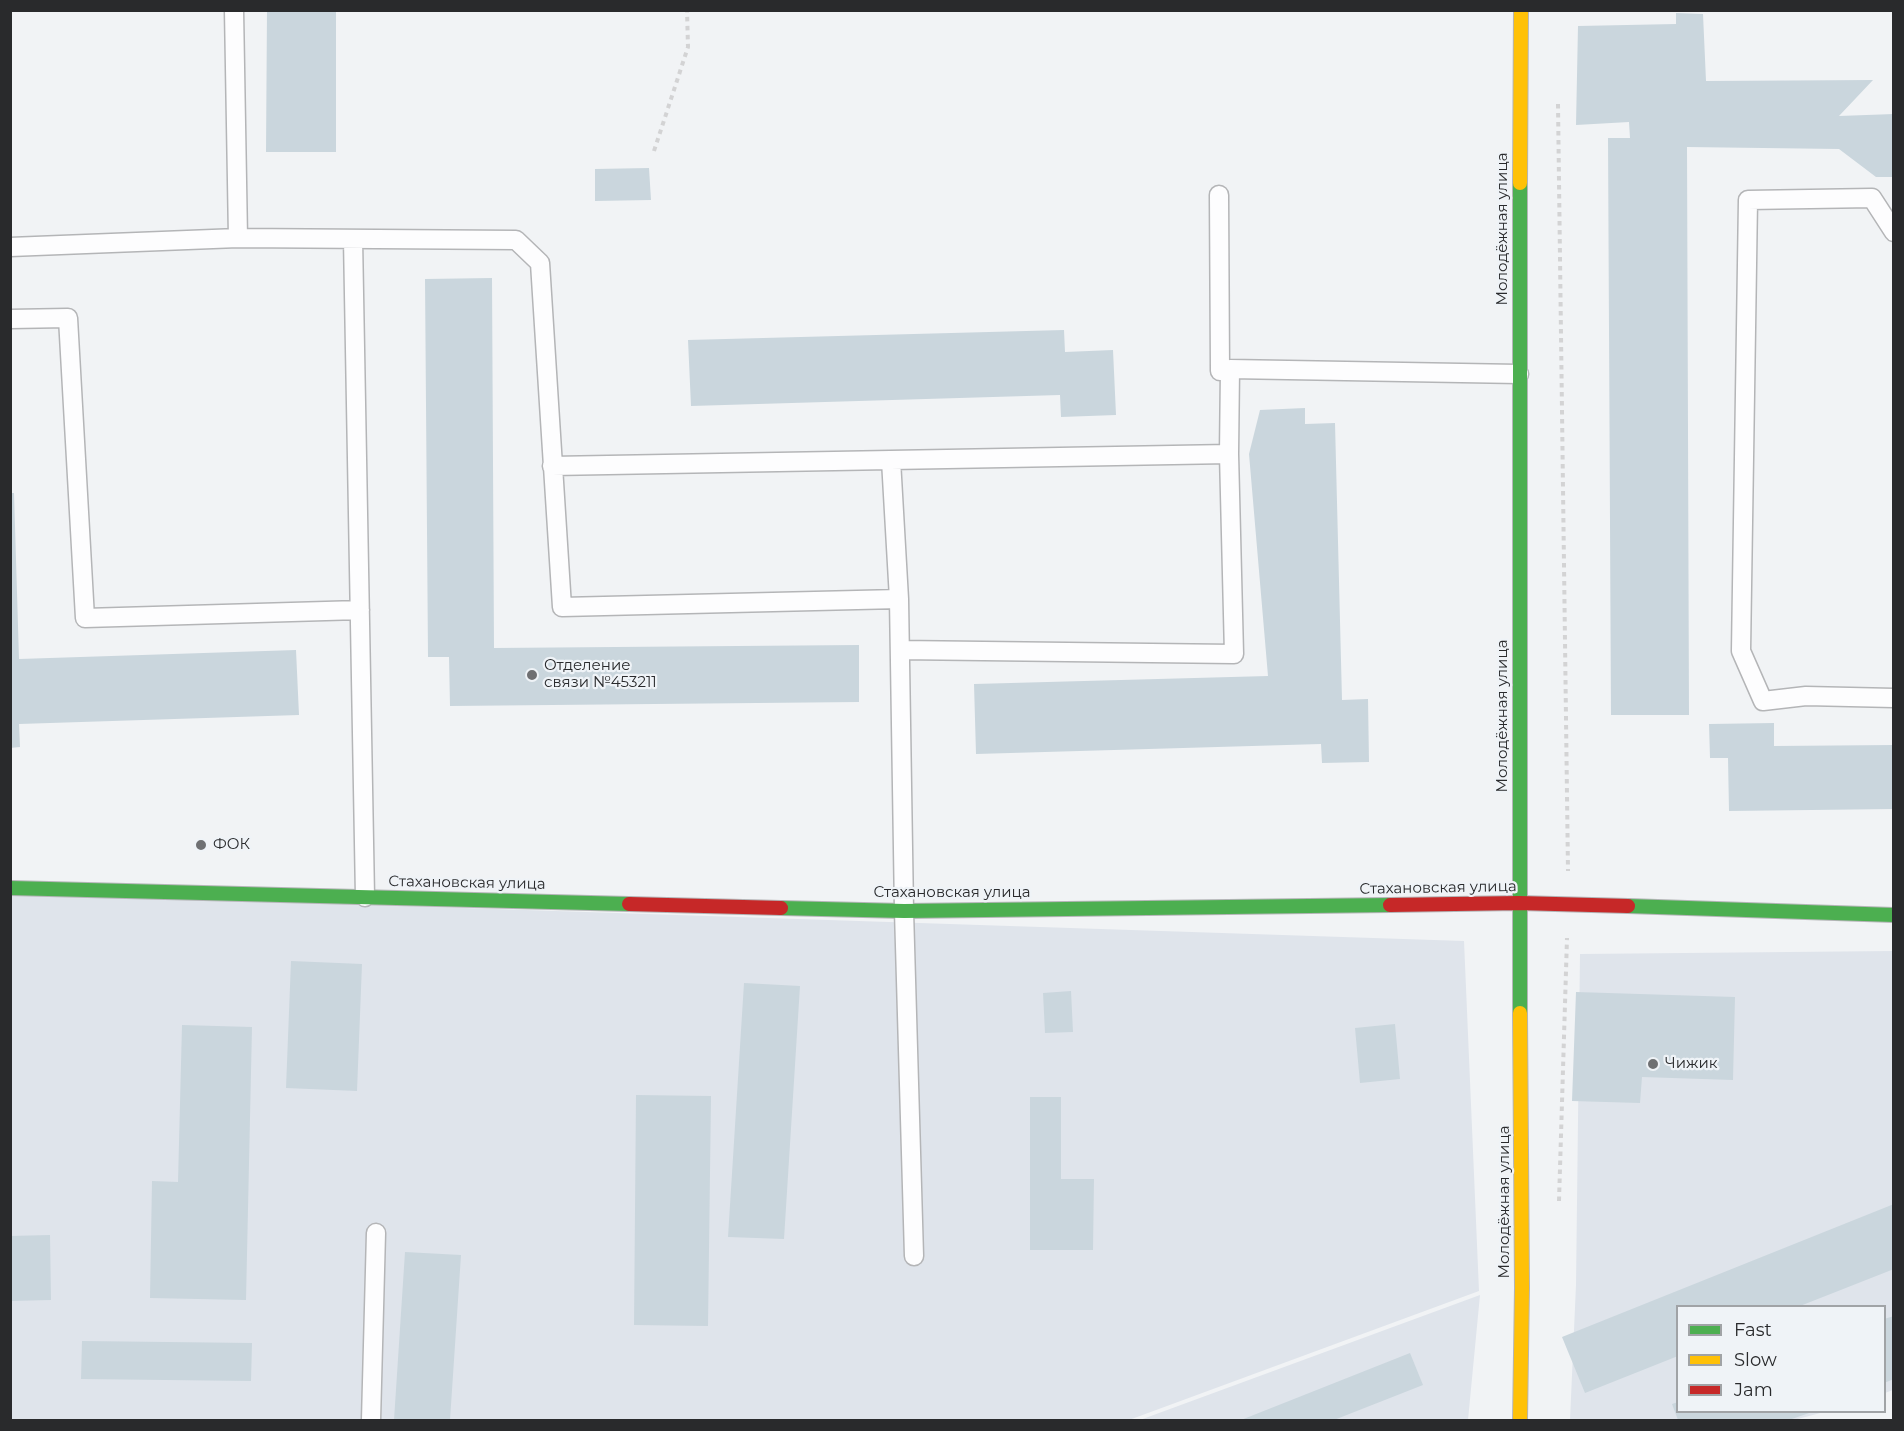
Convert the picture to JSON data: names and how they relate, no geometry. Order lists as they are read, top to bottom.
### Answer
{
  "streets": {
    "street": ["Молодёжная улица", "Стахановская улица"]
  },
  "crossings": [
    ["Молодёжная улица", "Стахановская улица"]
  ],
  "places": ["Отделение связи №453211", "ФОК", "Чижик"],
  "legend": ["Fast", "Slow", "Jam"]
}
